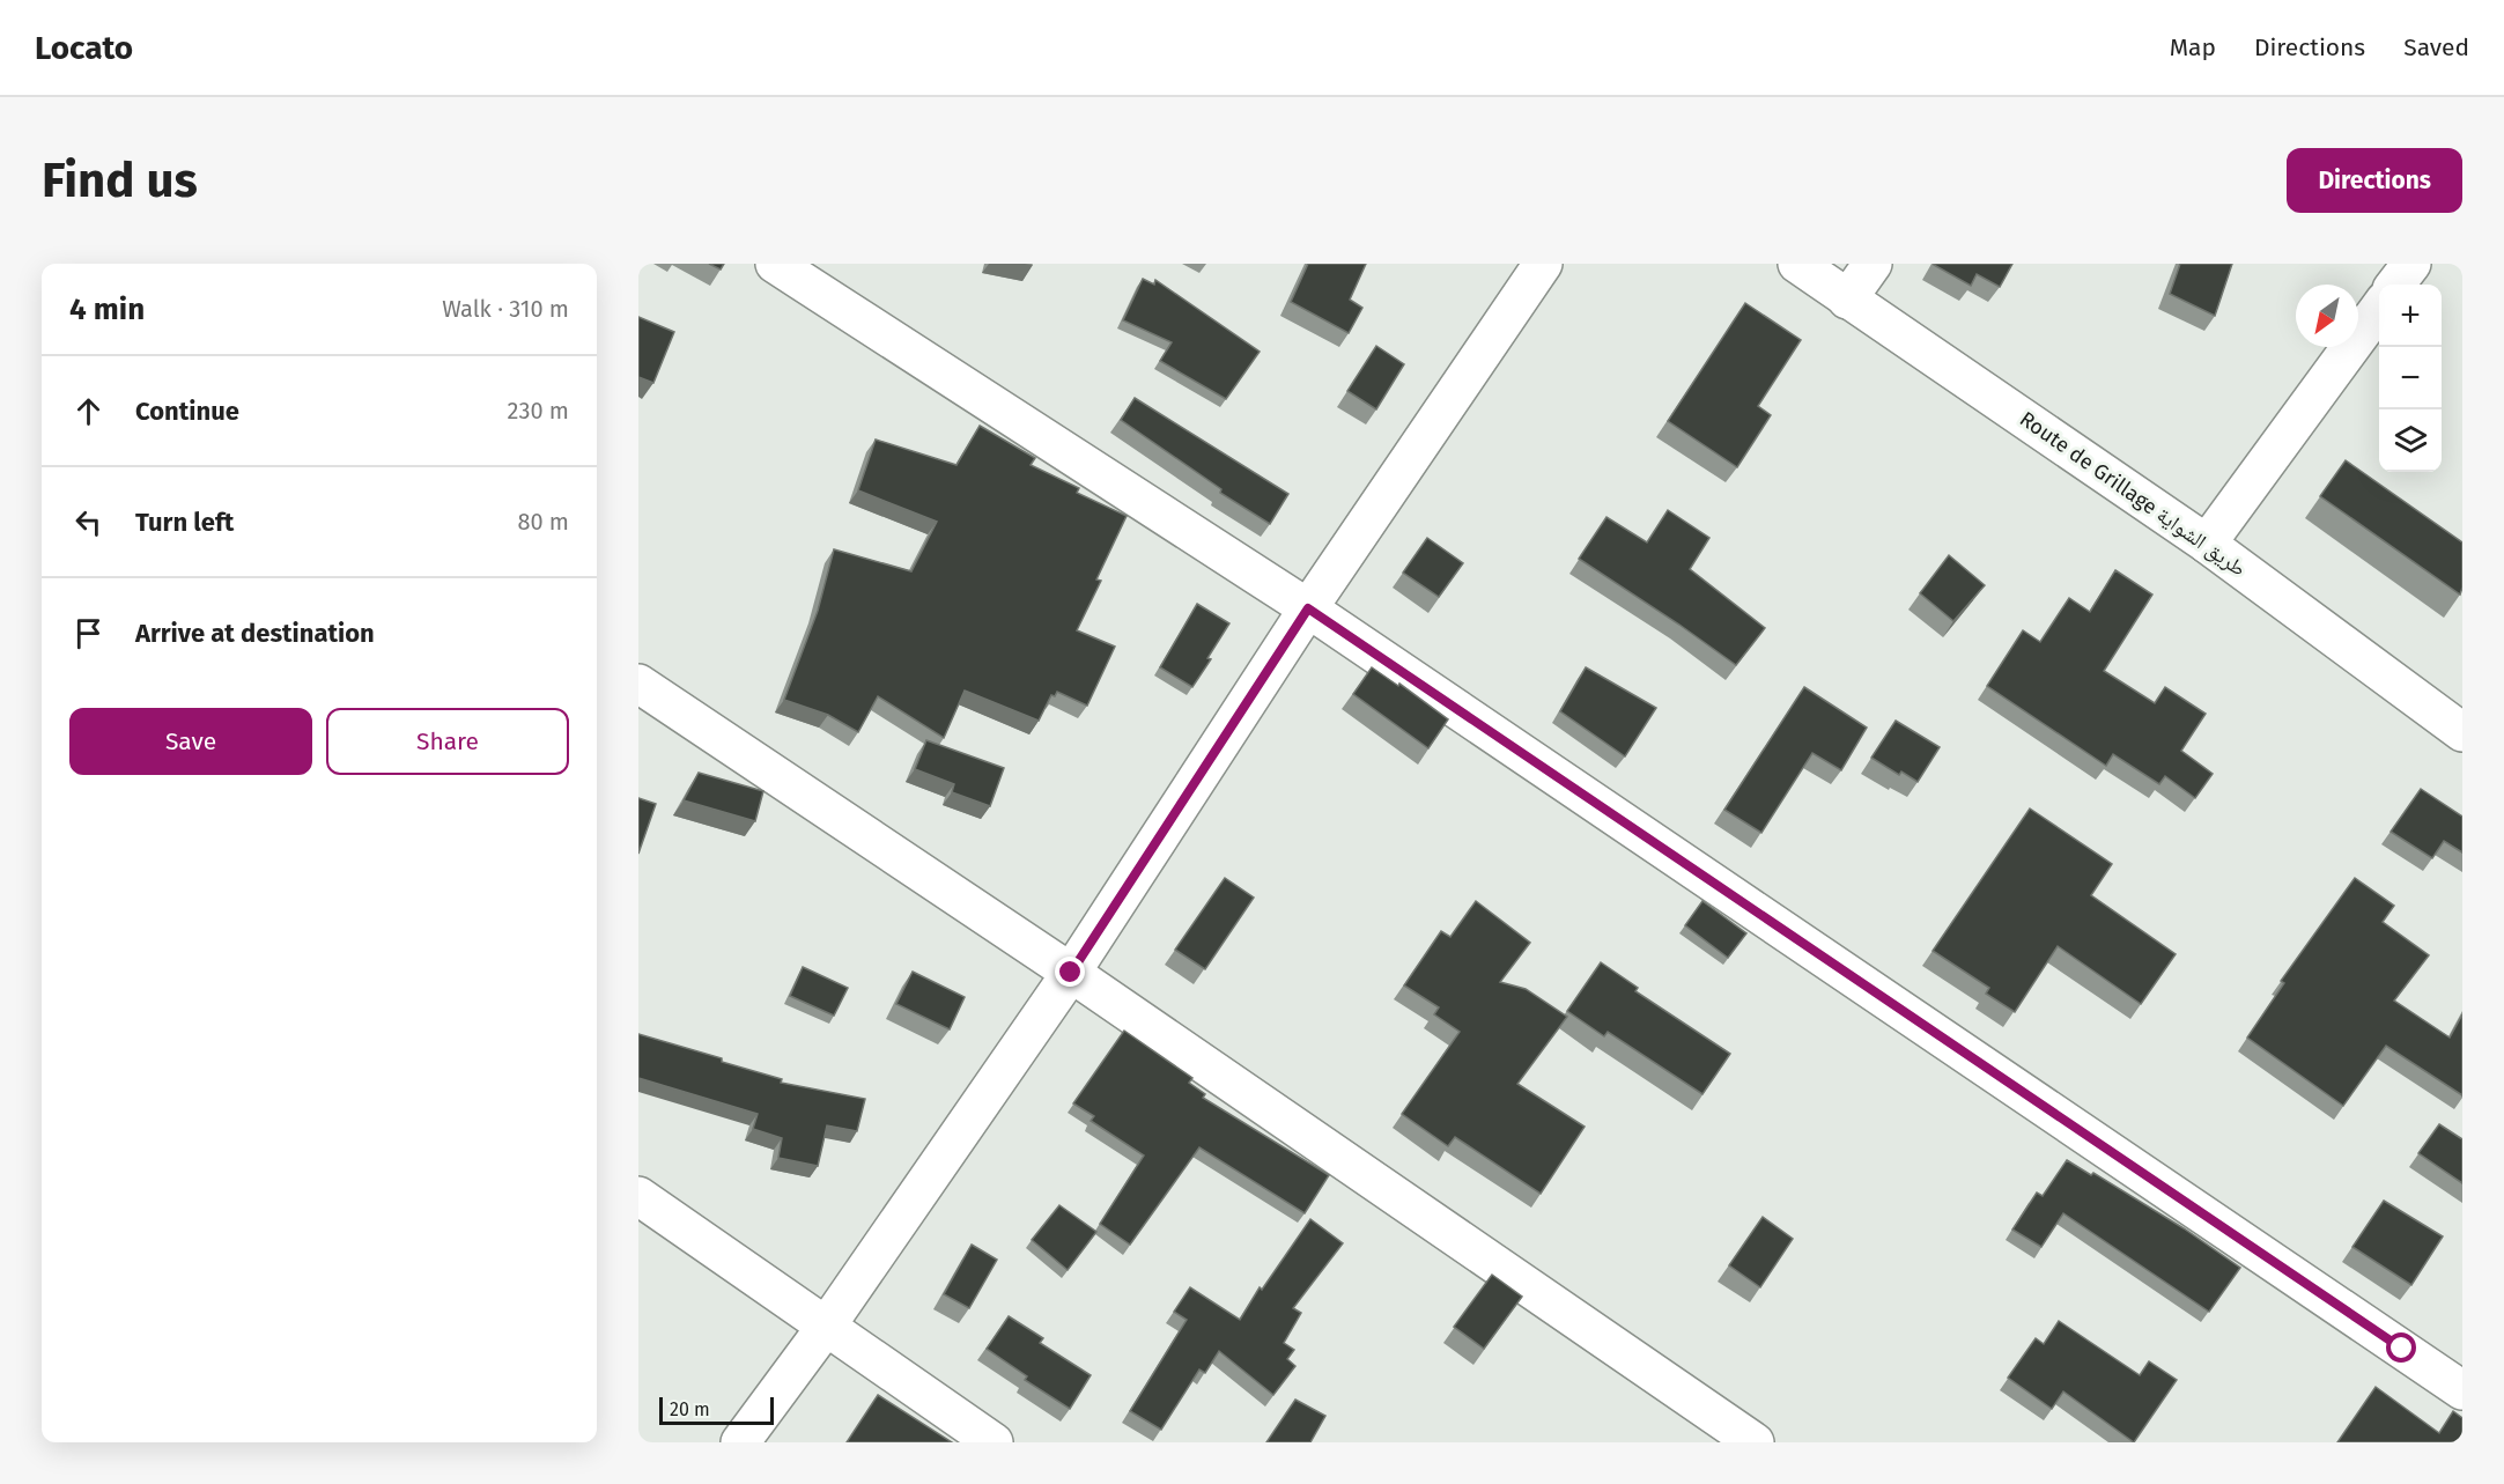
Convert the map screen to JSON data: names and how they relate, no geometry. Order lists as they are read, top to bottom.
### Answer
{
  "streets": {
    "street": ["Route de Grillage طريق الشواية"]
  },
  "scale_bar": "20 m",
  "north": "bottom left",
  "page": {
    "header": "Locato",
    "nav": ["Map", "Directions", "Saved"],
    "buttons": [
      "Directions",
      ["Save", "Share"]
    ],
    "title": "Find us",
    "heading": ["4 min", "Walk · 310 m"],
    "map_buttons": ["+", "−"],
    "list": [
      ["Continue", "230 m"],
      ["Turn left", "80 m"],
      "Arrive at destination"
    ],
    "scale": "20 m"
  }
}
